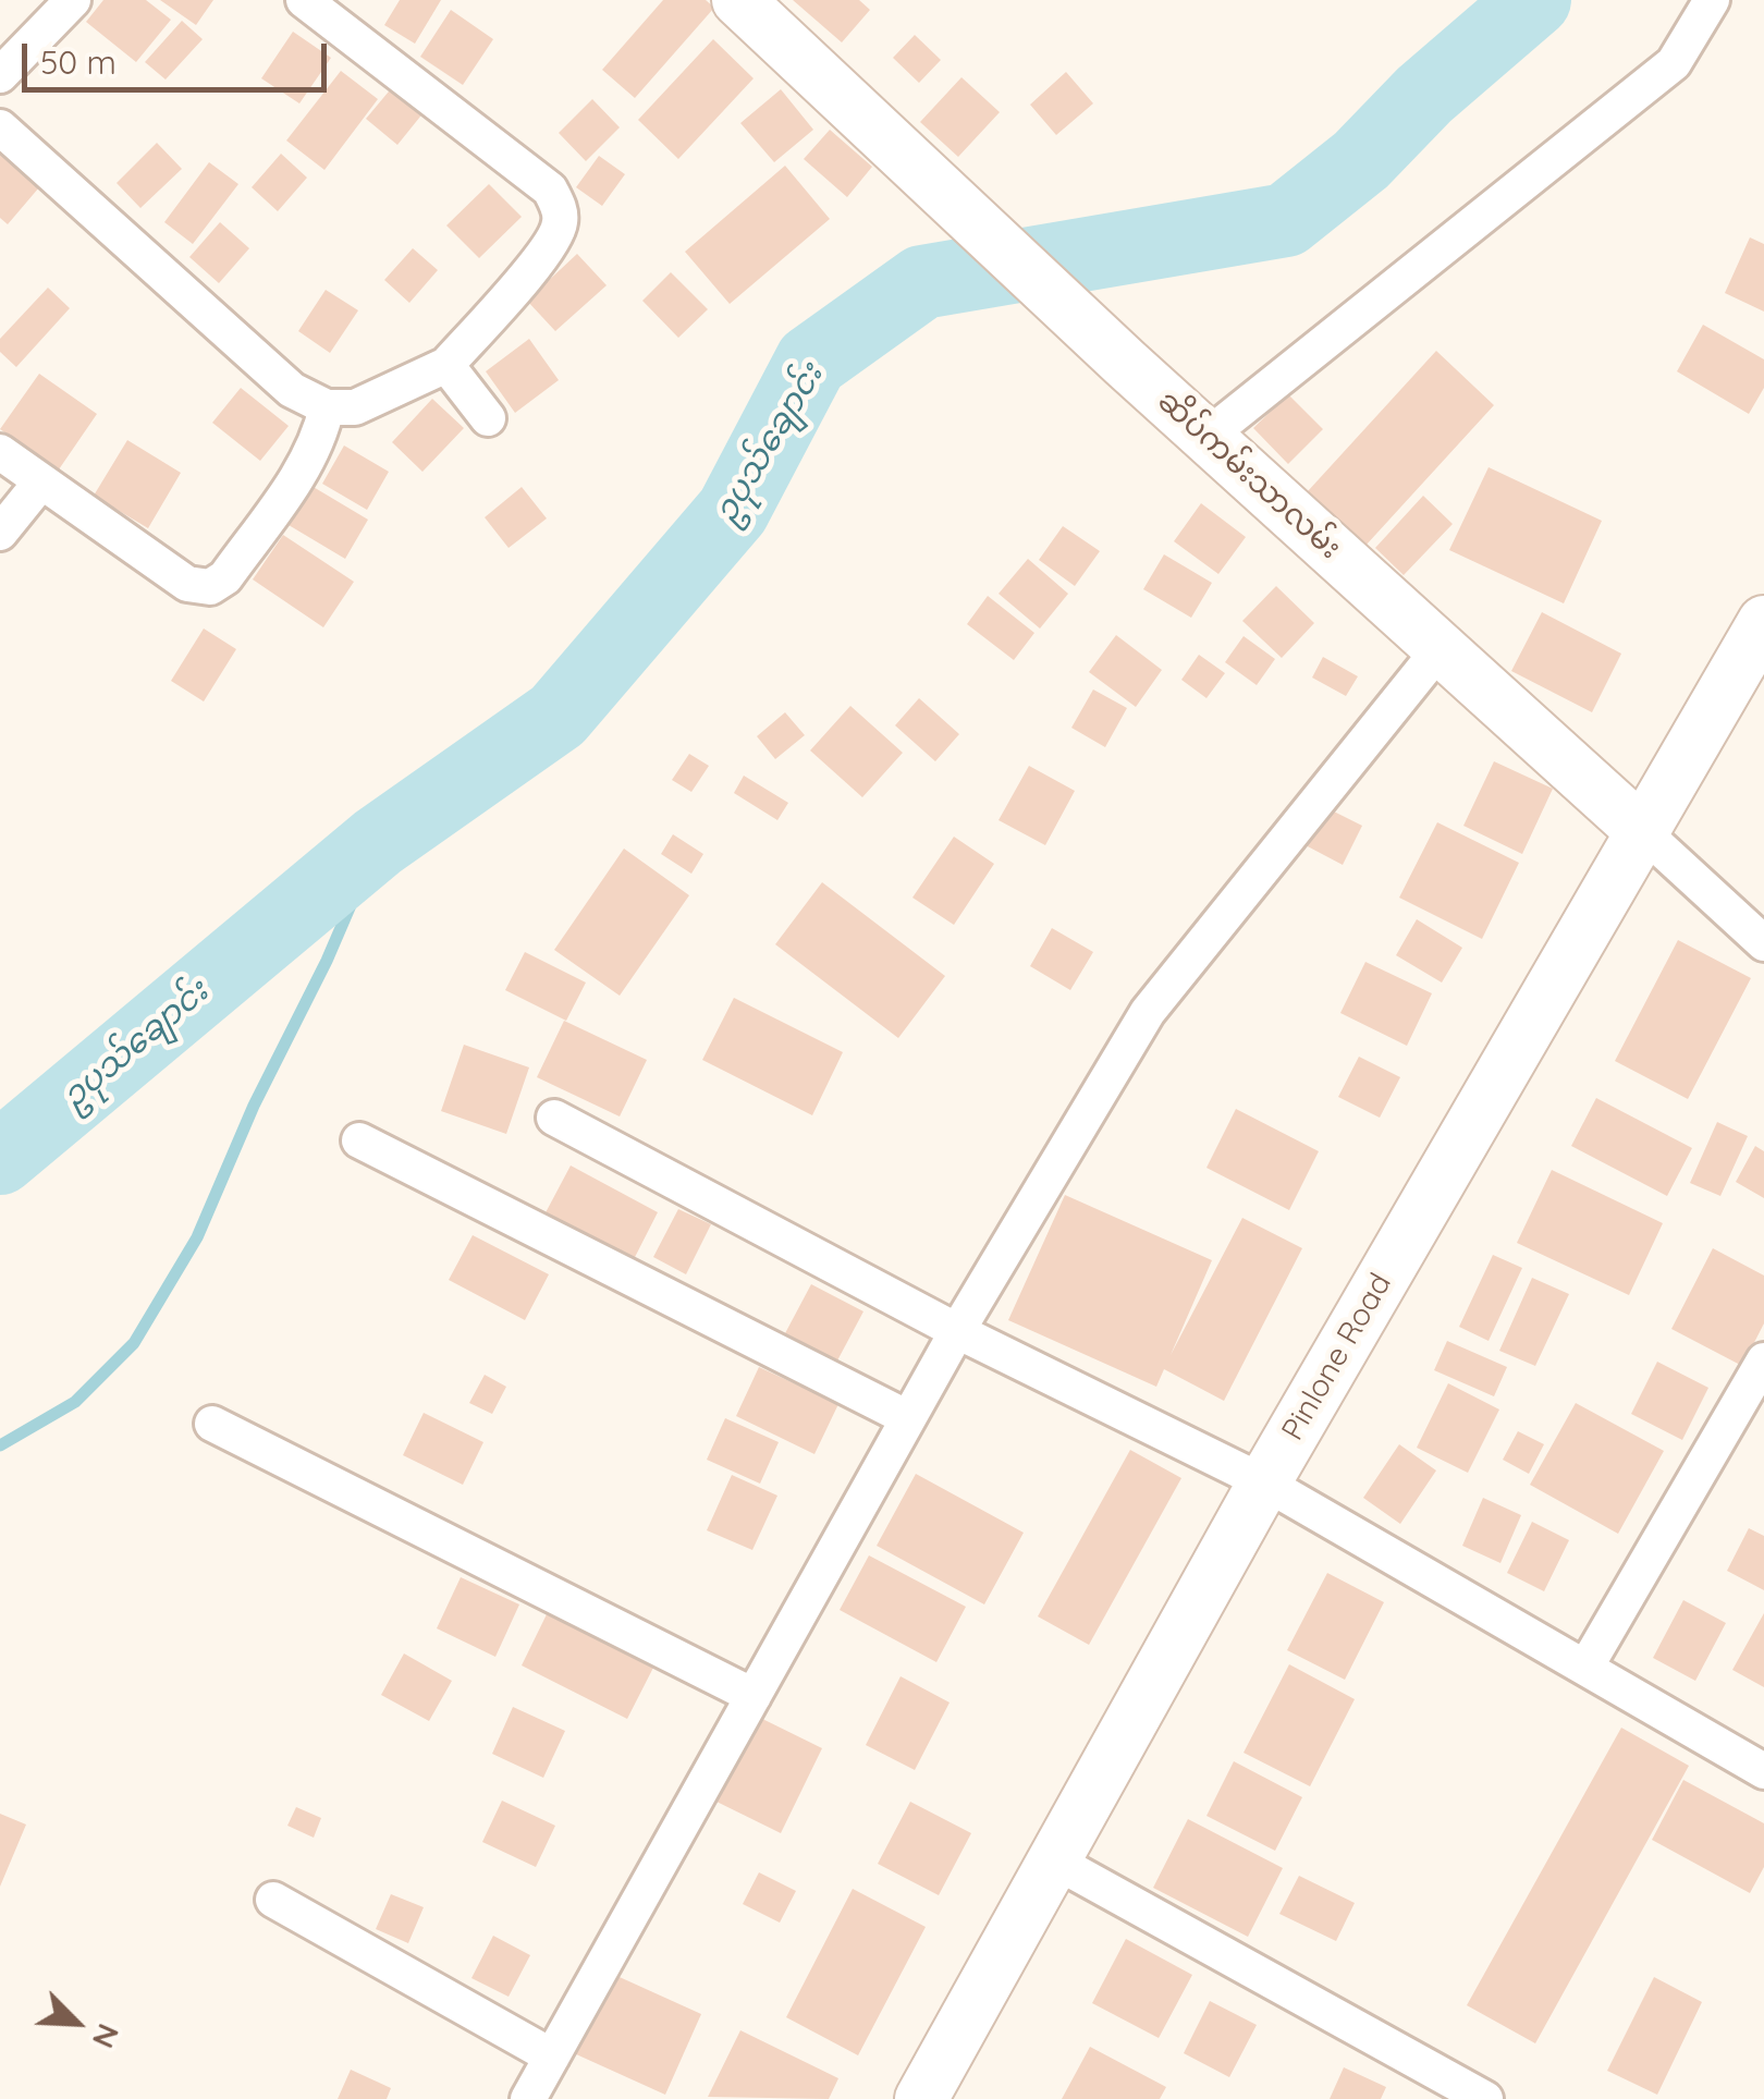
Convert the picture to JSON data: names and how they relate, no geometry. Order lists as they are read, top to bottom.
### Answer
{
  "streets": {
    "street": ["ဆိပ်ကမ်းသာလမ်း", "Pinlone Road"]
  },
  "crossings": [
    ["ဆိပ်ကမ်းသာလမ်း", "Pinlone Road"]
  ],
  "water": ["ဥပုသ်ချောင်း"],
  "scale_bar": "50 m",
  "north": "bottom right"
}
